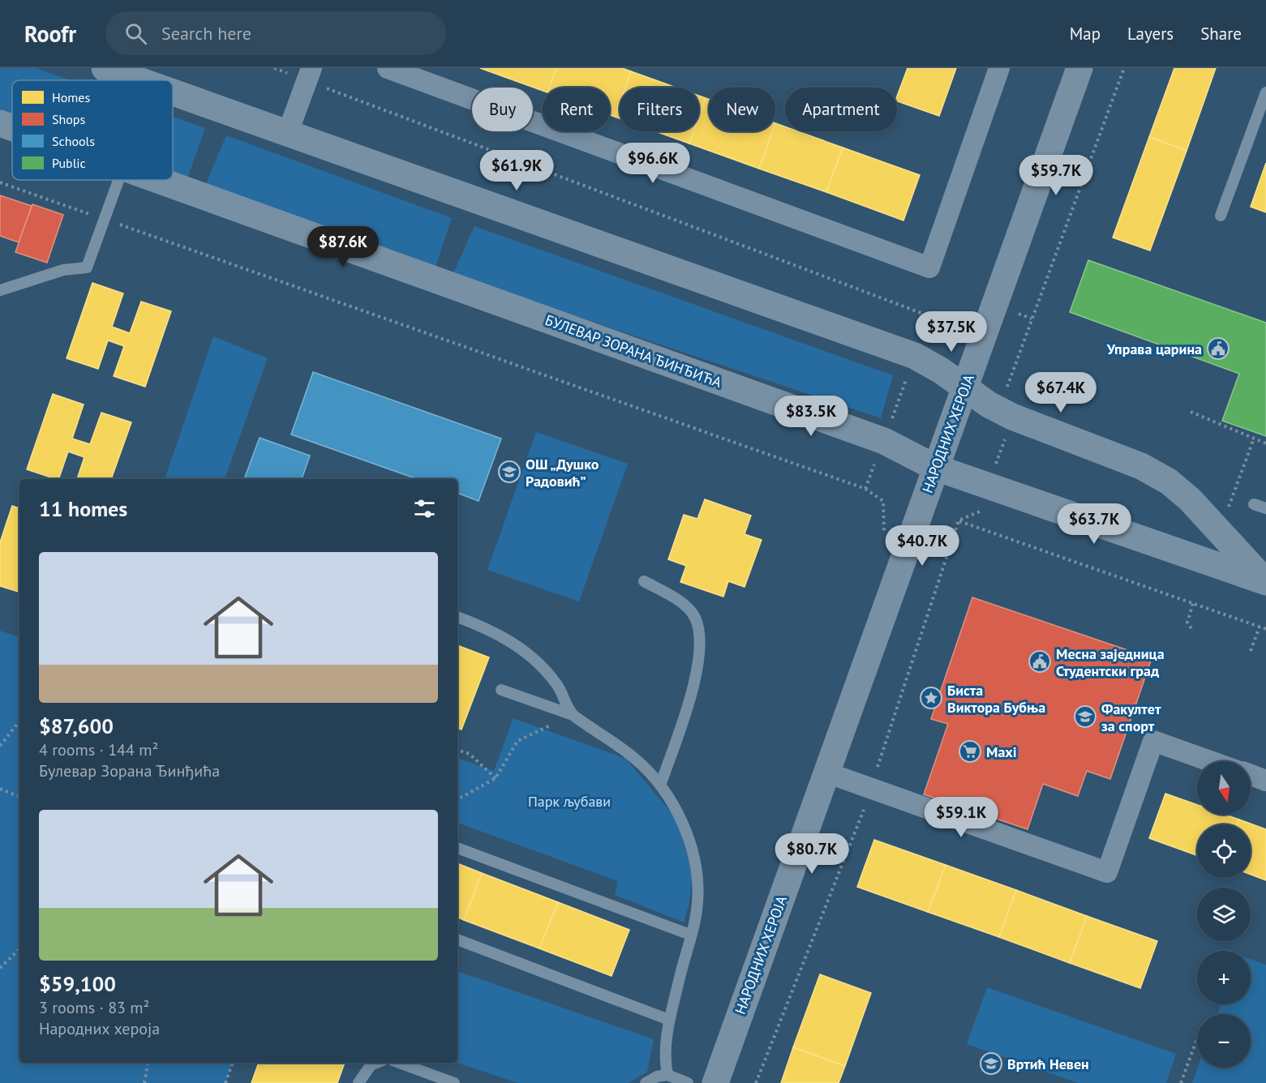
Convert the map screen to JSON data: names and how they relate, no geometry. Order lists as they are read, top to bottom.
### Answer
{
  "streets": {
    "street": ["БУЛЕВАР ЗОРАНА ЂИНЂИЋА", "НАРОДНИХ ХЕРОЈА"]
  },
  "crossings": [
    ["БУЛЕВАР ЗОРАНА ЂИНЂИЋА", "НАРОДНИХ ХЕРОЈА"]
  ],
  "parks": ["Парк љубави"],
  "places": {
    "public building": ["Управа царина", "Месна заједница Студентски град"],
    "school or university": ["ОШ „Душко Радовић”", "Факултет за спорт", "Вртић Невен"],
    "place": ["Биста Виктора Бубња"],
    "supermarket": ["Maxi"]
  },
  "legend": [
    "Homes",
    "Shops",
    "Schools",
    "Public"
  ],
  "north": "bottom",
  "page": {
    "header": "Roofr",
    "search": "Search here",
    "nav": ["Map", "Layers", "Share"],
    "chip": [
      "Buy",
      "Rent",
      "Filters",
      "New",
      "Apartment"
    ],
    "price": [
      "$96.6K",
      "$61.9K",
      "$59.7K",
      "$87.6K",
      "$37.5K",
      "$67.4K",
      "$83.5K",
      "$63.7K",
      "$40.7K",
      "$59.1K",
      "$80.7K"
    ],
    "heading": "11 homes",
    "list": [
      {
        "name": "$87,600",
        "note": "4 rooms · 144 m² · Булевар Зорана Ђинђића"
      },
      {
        "name": "$59,100",
        "note": "3 rooms · 83 m² · Народних хероја"
      }
    ],
    "map_buttons": ["+", "−"]
  }
}
